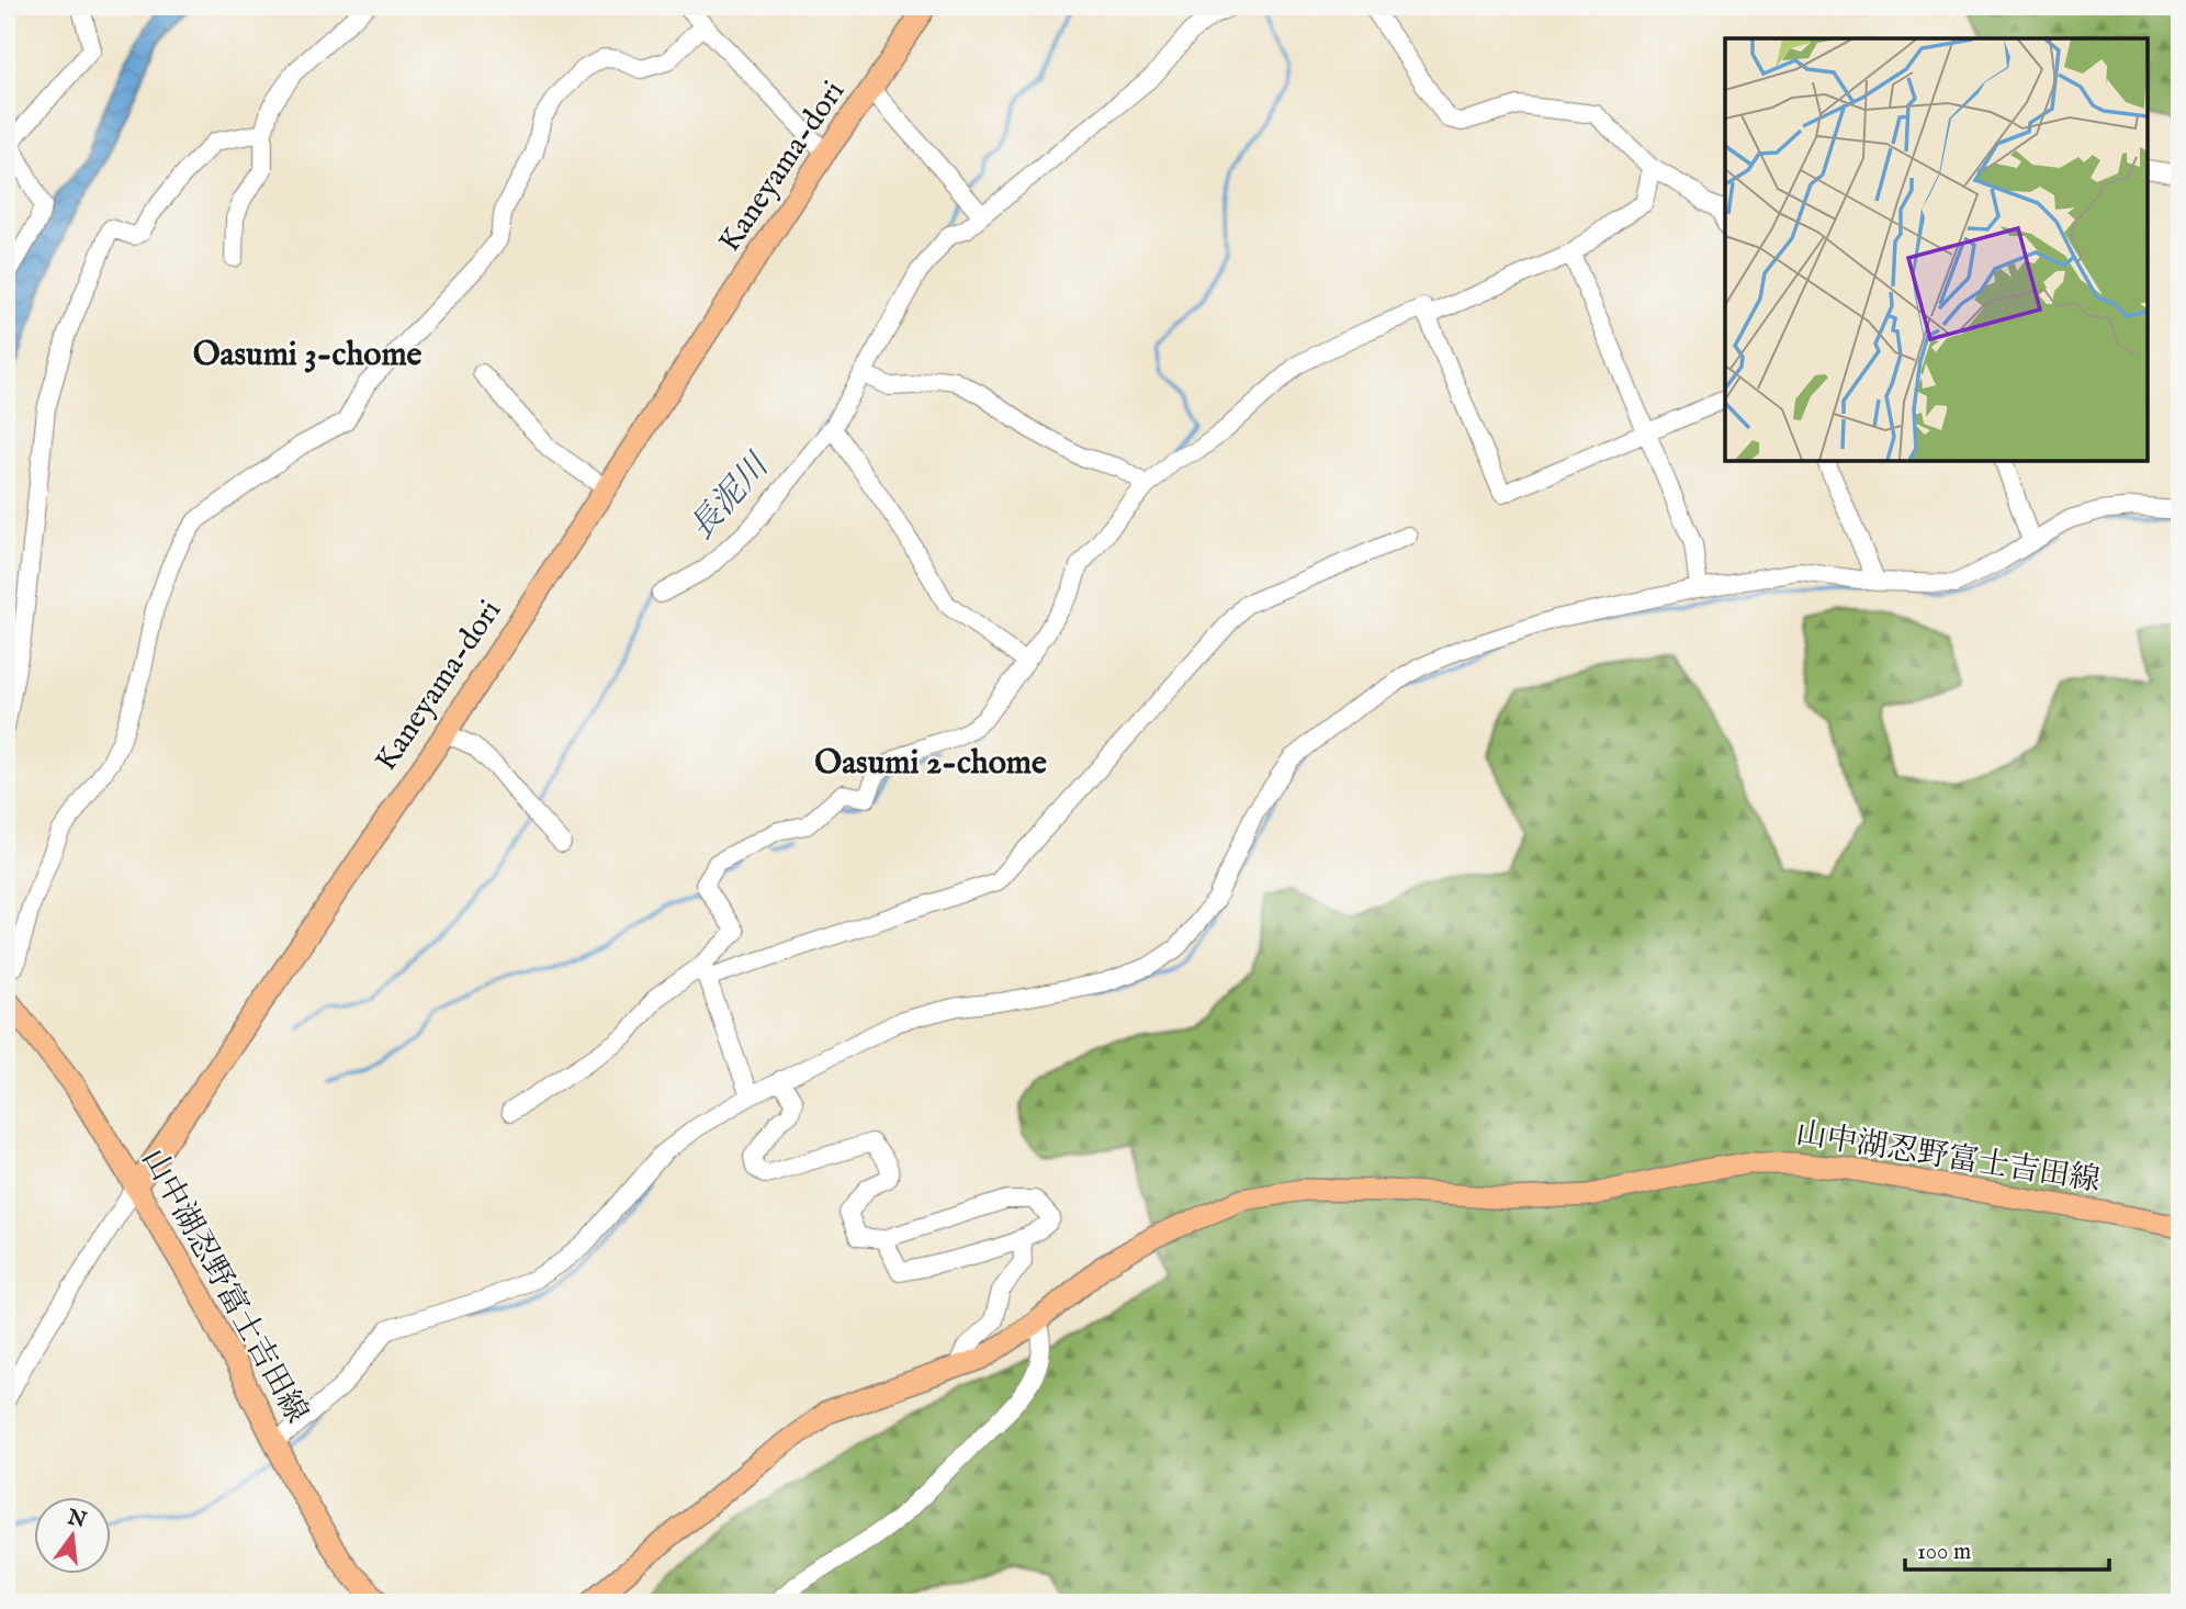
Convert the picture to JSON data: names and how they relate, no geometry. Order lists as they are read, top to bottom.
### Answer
{
  "streets": {
    "main road": ["Kaneyama-dori", "山中湖忍野富士吉田線"]
  },
  "crossings": [
    ["Kaneyama-dori", "山中湖忍野富士吉田線"]
  ],
  "districts": ["Oasumi 3-chome", "Oasumi 2-chome"],
  "water": ["長泥川"],
  "scale_bar": "100 m",
  "north": "top"
}
